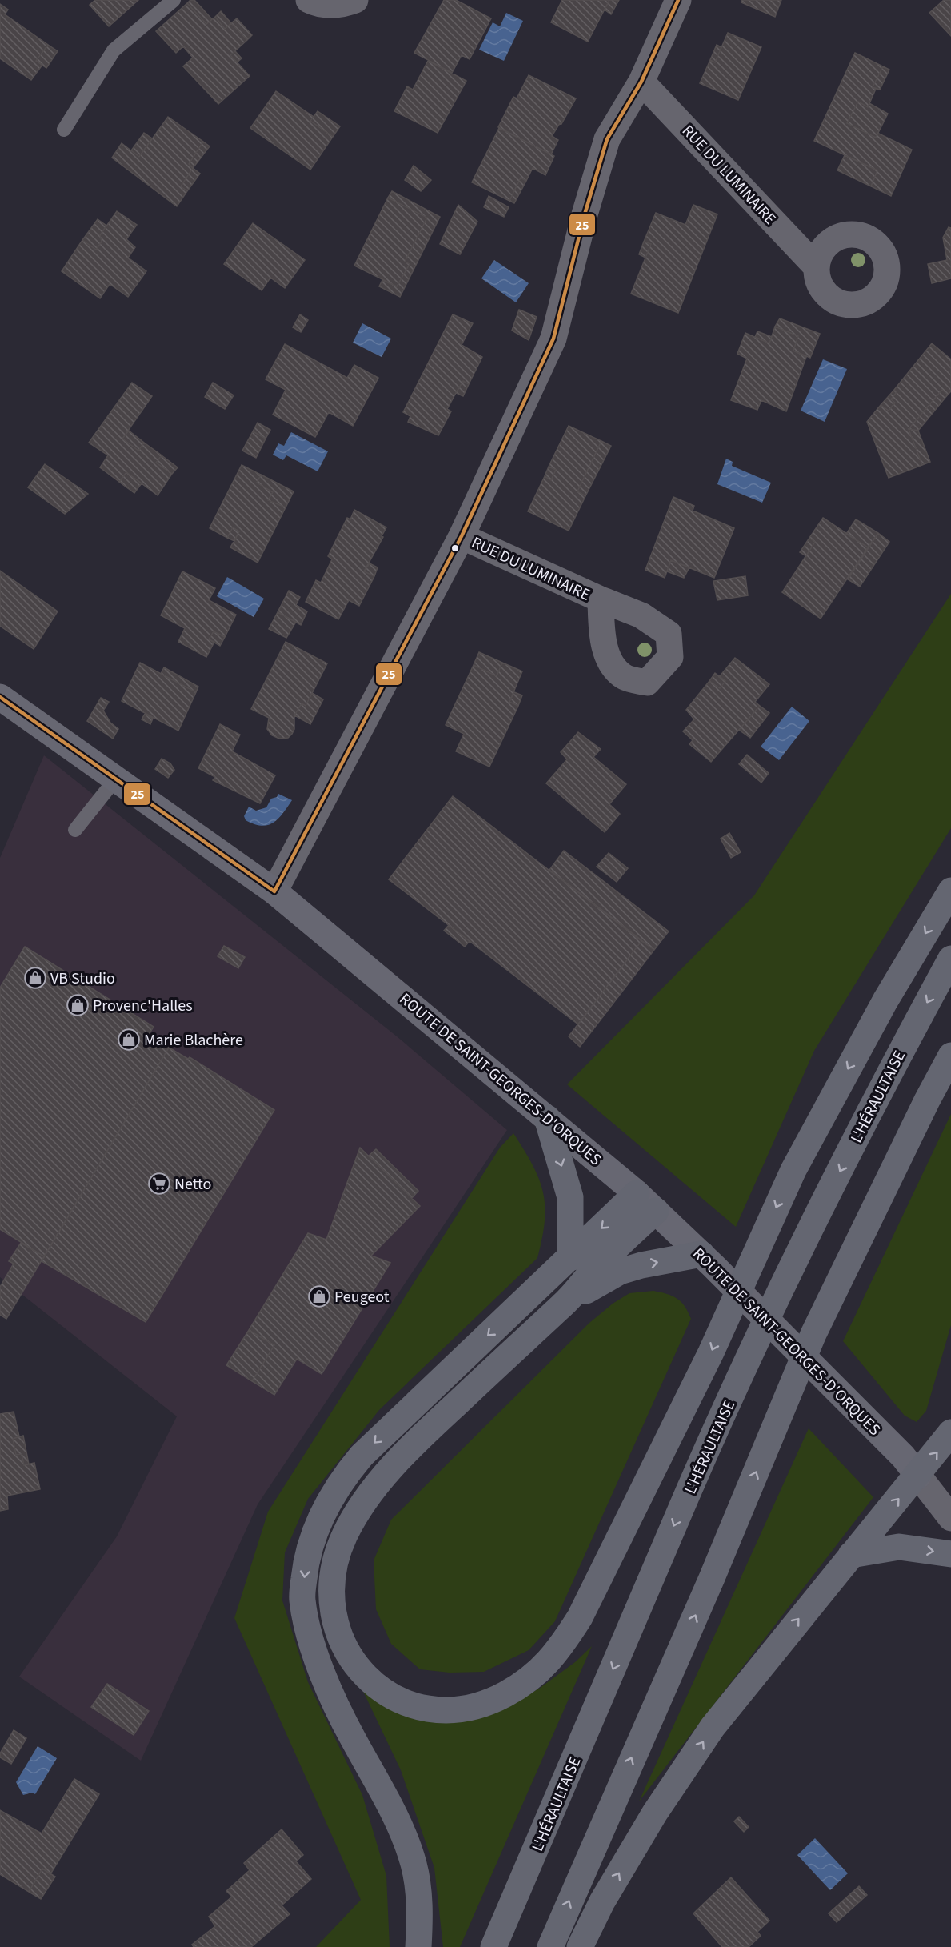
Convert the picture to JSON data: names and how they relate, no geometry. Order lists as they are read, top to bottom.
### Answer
{
  "streets": {
    "highway": ["L'HÉRAULTAISE"],
    "main road": ["ROUTE DE SAINT-GEORGES-D'ORQUES"],
    "street": ["RUE DU LUMINAIRE"]
  },
  "crossings": [
    ["RUE DU LUMINAIRE", "ROUTE DE SAINT-GEORGES-D'ORQUES"]
  ],
  "places": {
    "shop": [
      "VB Studio",
      "Provenc'Halles",
      "Marie Blachère",
      "Peugeot"
    ],
    "supermarket": ["Netto"]
  },
  "lines": ["transit line 25"]
}
